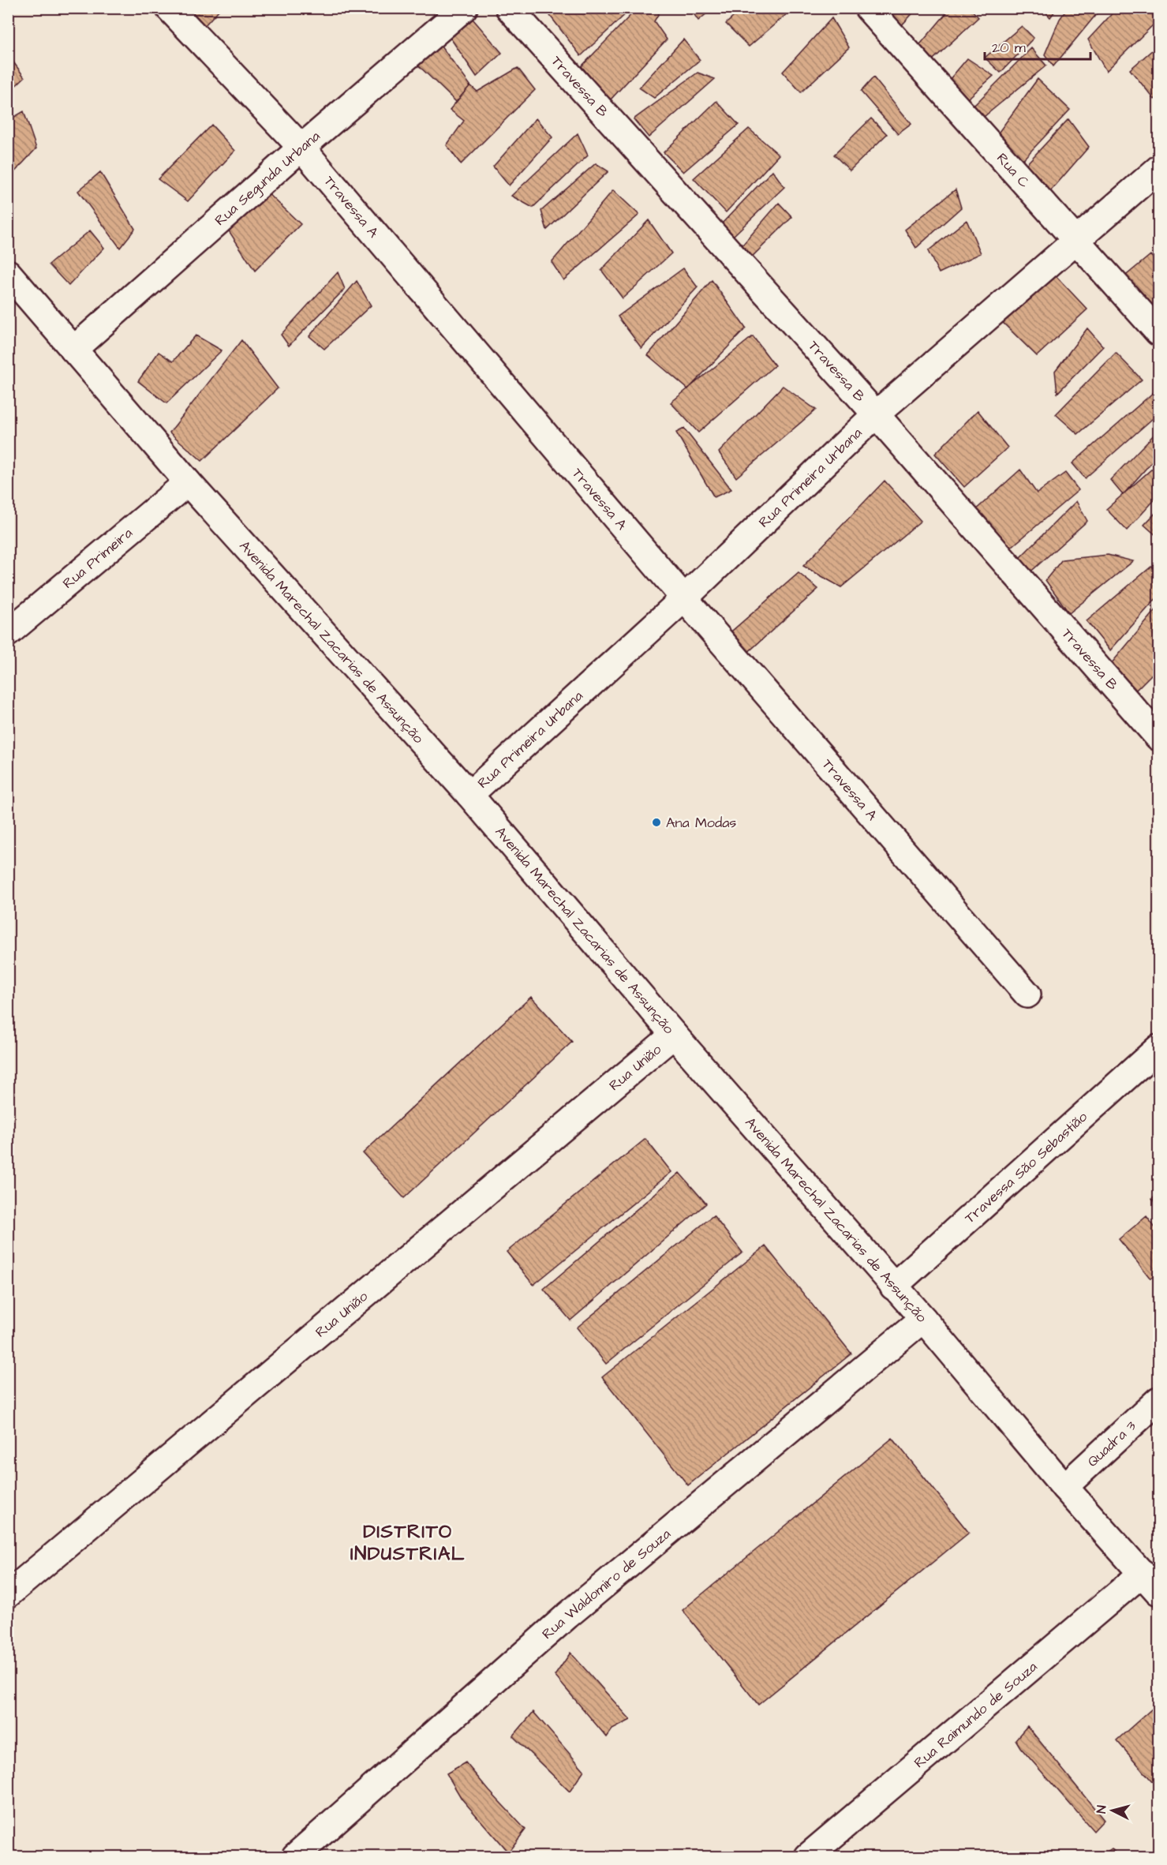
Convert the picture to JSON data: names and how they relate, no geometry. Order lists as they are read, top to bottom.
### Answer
{
  "streets": {
    "street": [
      "Travessa B",
      "Rua C",
      "Rua Segunda Urbana",
      "Travessa A",
      "Rua Primeira Urbana",
      "Rua Primeira",
      "Avenida Marechal Zacarias de Assunção",
      "Rua União",
      "Travessa São Sebastião",
      "Quadra 3",
      "Rua Waldomiro de Souza",
      "Rua Raimundo de Souza"
    ]
  },
  "crossings": [
    ["Travessa B", "Rua Primeira Urbana"],
    ["Rua C", "Rua Primeira Urbana"],
    ["Rua Segunda Urbana", "Travessa A"],
    ["Rua Segunda Urbana", "Avenida Marechal Zacarias de Assunção"],
    ["Travessa A", "Rua Primeira Urbana"],
    ["Rua Primeira Urbana", "Avenida Marechal Zacarias de Assunção"],
    ["Rua Primeira", "Avenida Marechal Zacarias de Assunção"],
    ["Avenida Marechal Zacarias de Assunção", "Rua União"],
    ["Avenida Marechal Zacarias de Assunção", "Travessa São Sebastião"],
    ["Avenida Marechal Zacarias de Assunção", "Quadra 3"],
    ["Avenida Marechal Zacarias de Assunção", "Rua Waldomiro de Souza"],
    ["Avenida Marechal Zacarias de Assunção", "Rua Raimundo de Souza"]
  ],
  "districts": ["DISTRITO INDUSTRIAL"],
  "places": ["Ana Modas"],
  "scale_bar": "20 m",
  "north": "left"
}
